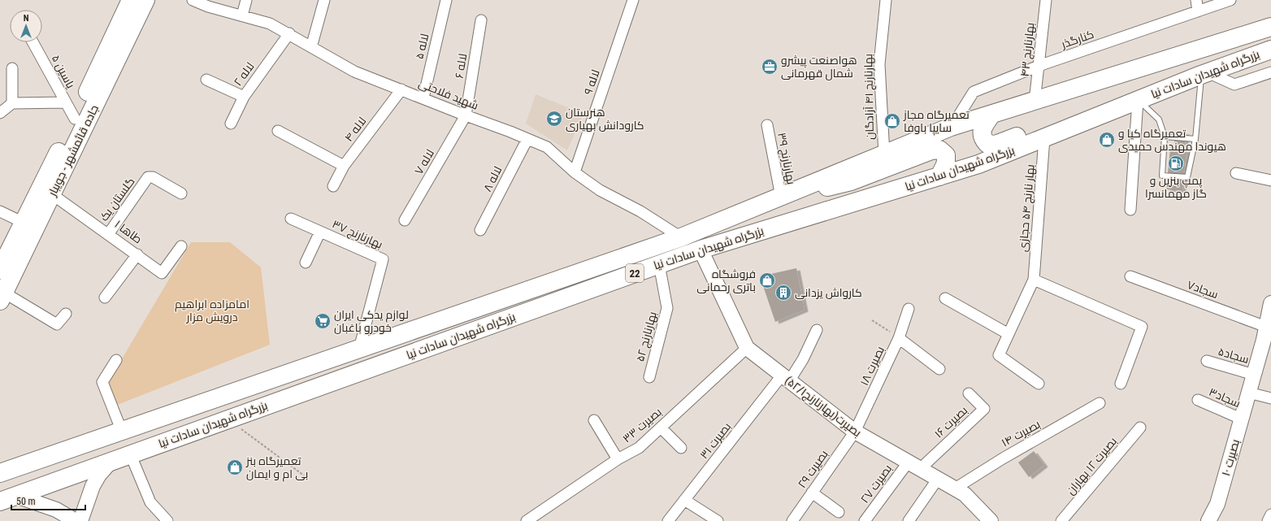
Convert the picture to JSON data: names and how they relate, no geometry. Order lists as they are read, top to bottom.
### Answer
{
  "streets": {
    "highway": ["بزرگراه شهیدان سادات نیا", "جاده قائمشهر - جویبار", "22"],
    "street": [
      "کنارگذر",
      "لاله ۵",
      "بهارنارنج ۴۳",
      "لاله ۶",
      "یاسین ۵",
      "لاله ۲",
      "لاله ۹",
      "شهید فلاحتی",
      "بهارنارنج ۴۱ آزادگان",
      "لاله ۴",
      "بهارنارنج ۳۹",
      "لاله ۷",
      "لاله ۸",
      "گلستان یک",
      "بهار نارنج ۵۴ حجازی",
      "طاها ۱",
      "بهارنارنج ۳۷",
      "سجاد۷",
      "بهارنارنج ۵۲",
      "سجاد۵",
      "بصیرت ۱۸",
      "سجاد۳",
      "بصیرت(بهارنارنج۵۲/۱)",
      "بصیرت ۱۶",
      "بصیرت ۳۳",
      "بصیرت ۱۴",
      "بصیرت ۳۱",
      "بصیرت ۱۰",
      "بصیرت ۱۲ بهاران",
      "بصیرت ۲۹",
      "بصیرت ۲۷"
    ]
  },
  "crossings": [
    ["کنارگذر", "بهارنارنج ۴۳"],
    ["کنارگذر", "بزرگراه شهیدان سادات نیا"],
    ["لاله ۵", "شهید فلاحتی"],
    ["بهارنارنج ۴۳", "بزرگراه شهیدان سادات نیا"],
    ["لاله ۶", "شهید فلاحتی"],
    ["لاله ۶", "لاله ۷"],
    ["لاله ۲", "شهید فلاحتی"],
    ["بزرگراه شهیدان سادات نیا", "شهید فلاحتی"],
    ["بزرگراه شهیدان سادات نیا", "بهارنارنج ۴۱ آزادگان"],
    ["بزرگراه شهیدان سادات نیا", "بهارنارنج ۳۹"],
    ["بزرگراه شهیدان سادات نیا", "بهار نارنج ۵۴ حجازی"],
    ["بزرگراه شهیدان سادات نیا", "بهارنارنج ۳۷"],
    ["بزرگراه شهیدان سادات نیا", "بهارنارنج ۵۲"],
    ["بزرگراه شهیدان سادات نیا", "بصیرت(بهارنارنج۵۲/۱)"],
    ["لاله ۹", "شهید فلاحتی"],
    ["شهید فلاحتی", "لاله ۴"],
    ["شهید فلاحتی", "لاله ۷"],
    ["شهید فلاحتی", "لاله ۸"],
    ["جاده قائمشهر - جویبار", "طاها ۱"],
    ["گلستان یک", "طاها ۱"],
    ["سجاد۷", "بصیرت ۱۰"],
    ["سجاد۵", "بصیرت ۱۰"],
    ["بصیرت ۱۸", "بصیرت(بهارنارنج۵۲/۱)"],
    ["بصیرت ۱۸", "بصیرت ۲۹"],
    ["سجاد۳", "بصیرت ۱۰"],
    ["بصیرت(بهارنارنج۵۲/۱)", "بصیرت ۱۶"],
    ["بصیرت(بهارنارنج۵۲/۱)", "بصیرت ۳۳"],
    ["بصیرت(بهارنارنج۵۲/۱)", "بصیرت ۱۴"],
    ["بصیرت(بهارنارنج۵۲/۱)", "بصیرت ۳۱"],
    ["بصیرت(بهارنارنج۵۲/۱)", "بصیرت ۲۹"],
    ["بصیرت(بهارنارنج۵۲/۱)", "بصیرت ۲۷"],
    ["بصیرت ۱۶", "بصیرت ۲۷"]
  ],
  "parks": ["امامزاده ابراهیم درویش مزار"],
  "places": {
    "office": ["هواصنعت پیشرو شمال قهرمانی"],
    "school or university": ["هنرستان کارودانش بهیاری"],
    "shop": [
      "تعمیرگاه مجاز سایپا باوفا",
      "تعمیرگاه کیا و هیوندا مهندس حمیدی",
      "فروشگاه باتری رحمانی",
      "تعمیرگاه بنز بی ام و ایمان"
    ],
    "fuel station": ["پمپ بنزین و گاز مهمانسرا"],
    "building": ["کارواش یزدانی"],
    "supermarket": ["لوازم یدکی ایران خودرو باغبان"]
  },
  "scale_bar": "50 m",
  "north": "top"
}
